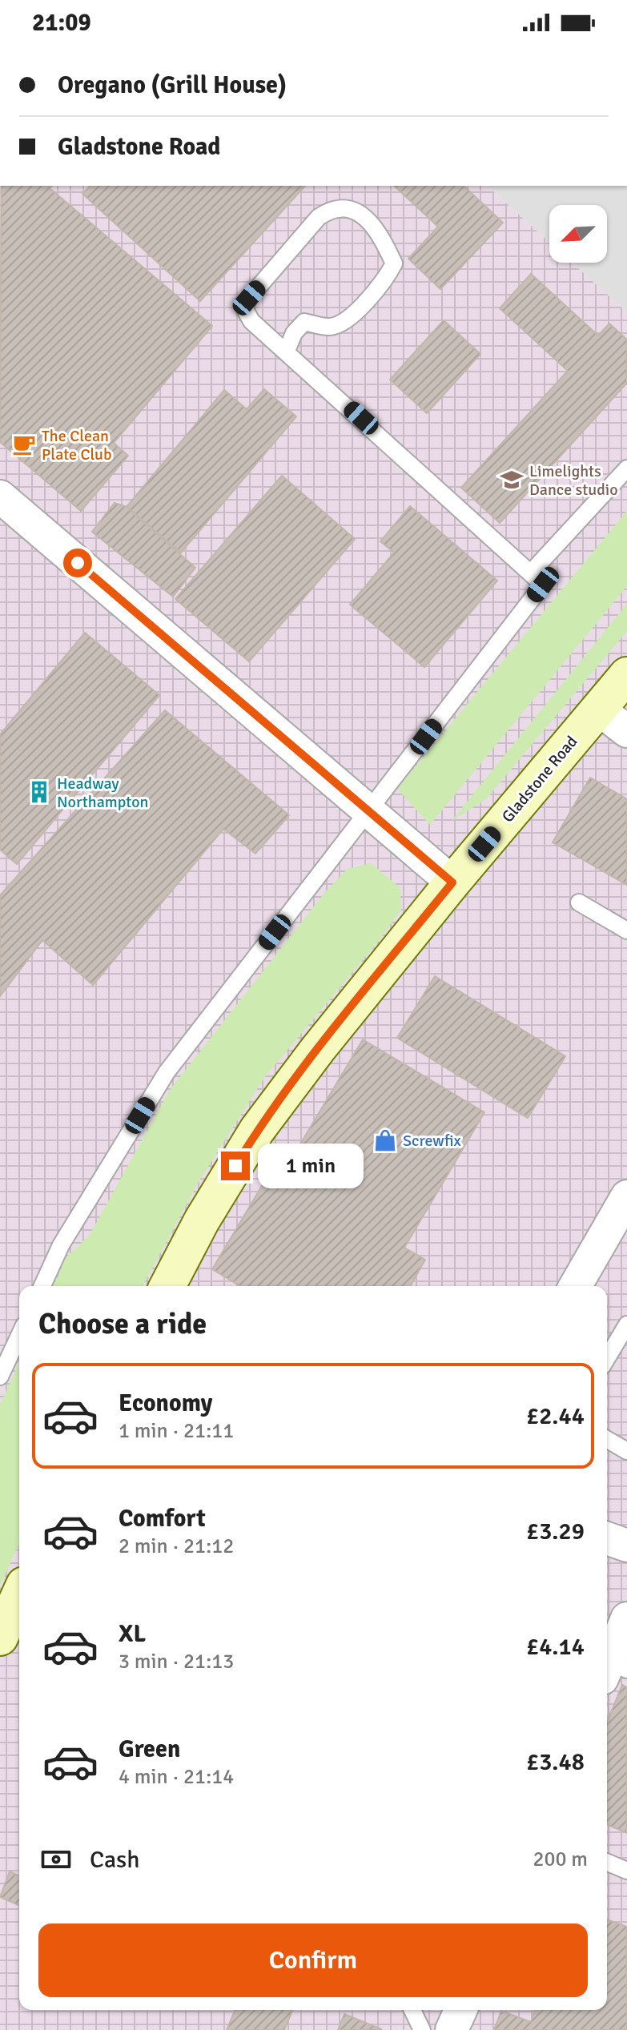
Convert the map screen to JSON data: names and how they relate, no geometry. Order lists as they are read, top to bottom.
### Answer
{
  "streets": {
    "street": ["Gladstone Road"]
  },
  "places": {
    "cafe": ["The Clean Plate Club"],
    "school or university": ["Limelights Dance studio"],
    "building": ["Headway Northampton"],
    "shop": ["Screwfix"]
  },
  "north": "bottom left",
  "page": {
    "status": "21:09",
    "banner": ["Oregano (Grill House)", "Gladstone Road"],
    "bubble": "1 min",
    "heading": "Choose a ride",
    "list": [
      {
        "name": "Economy",
        "note": "1 min · 21:11",
        "value": "£2.44"
      },
      {
        "name": "Comfort",
        "note": "2 min · 21:12",
        "value": "£3.29"
      },
      {
        "name": "XL",
        "note": "3 min · 21:13",
        "value": "£4.14"
      },
      {
        "name": "Green",
        "note": "4 min · 21:14",
        "value": "£3.48"
      }
    ],
    "pay": ["Cash", "200 m"],
    "buttons": "Confirm"
  }
}
